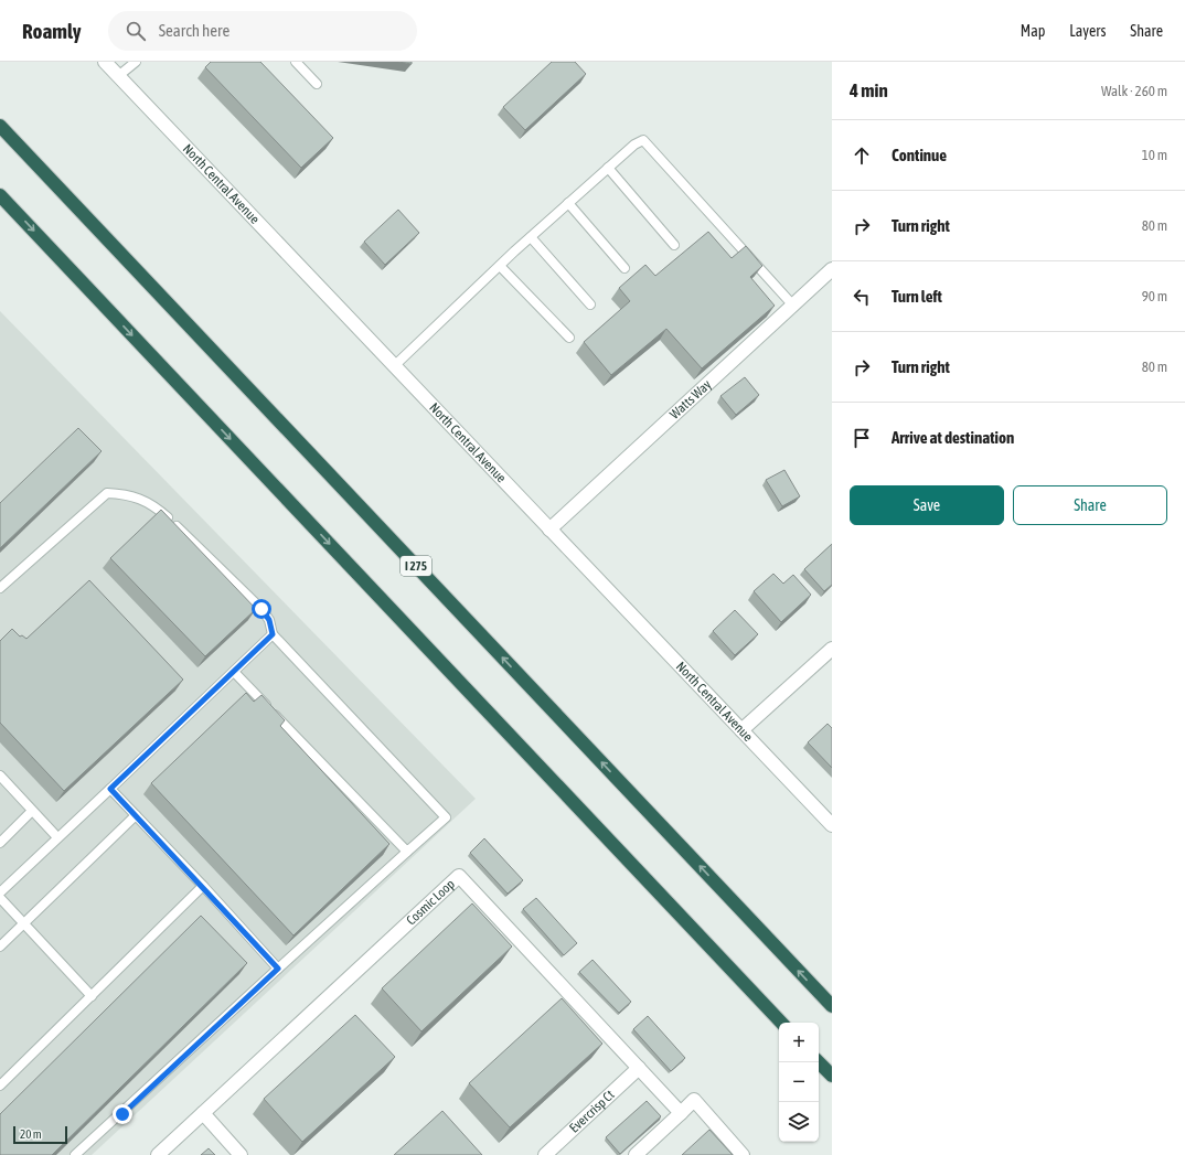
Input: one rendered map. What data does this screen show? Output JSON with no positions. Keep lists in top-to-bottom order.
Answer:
{
  "streets": {
    "highway": ["I 275"],
    "street": [
      "North Central Avenue",
      "Watts Way",
      "Cosmic Loop",
      "Evercrisp Ct"
    ]
  },
  "crossings": [
    ["North Central Avenue", "Watts Way"],
    ["Cosmic Loop", "Evercrisp Ct"]
  ],
  "scale_bar": "20 m",
  "page": {
    "header": "Roamly",
    "search": "Search here",
    "nav": ["Map", "Layers", "Share"],
    "heading": ["4 min", "Walk · 260 m"],
    "list": [
      ["Continue", "10 m"],
      ["Turn right", "80 m"],
      ["Turn left", "90 m"],
      ["Turn right", "80 m"],
      "Arrive at destination"
    ],
    "buttons": ["Save", "Share"],
    "map_buttons": ["+", "−"],
    "scale": "20 m"
  }
}
